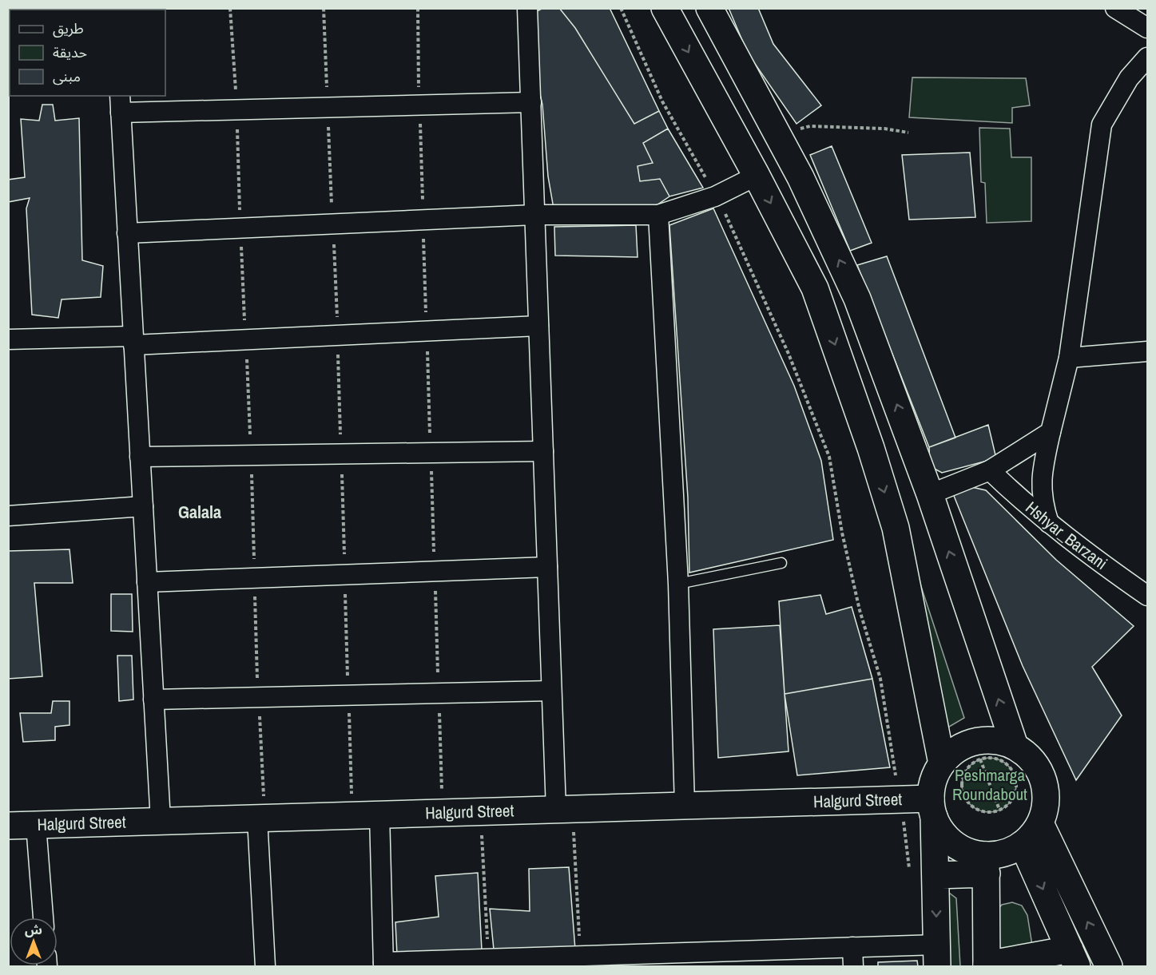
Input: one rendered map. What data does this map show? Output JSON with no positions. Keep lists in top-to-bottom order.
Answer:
{
  "streets": {
    "main road": ["Halgurd Street"],
    "street": ["Hshyar_Barzani"]
  },
  "districts": ["Galala"],
  "parks": ["Peshmarga Roundabout"],
  "legend": ["طريق", "حديقة", "مبنى"],
  "north": "top"
}
